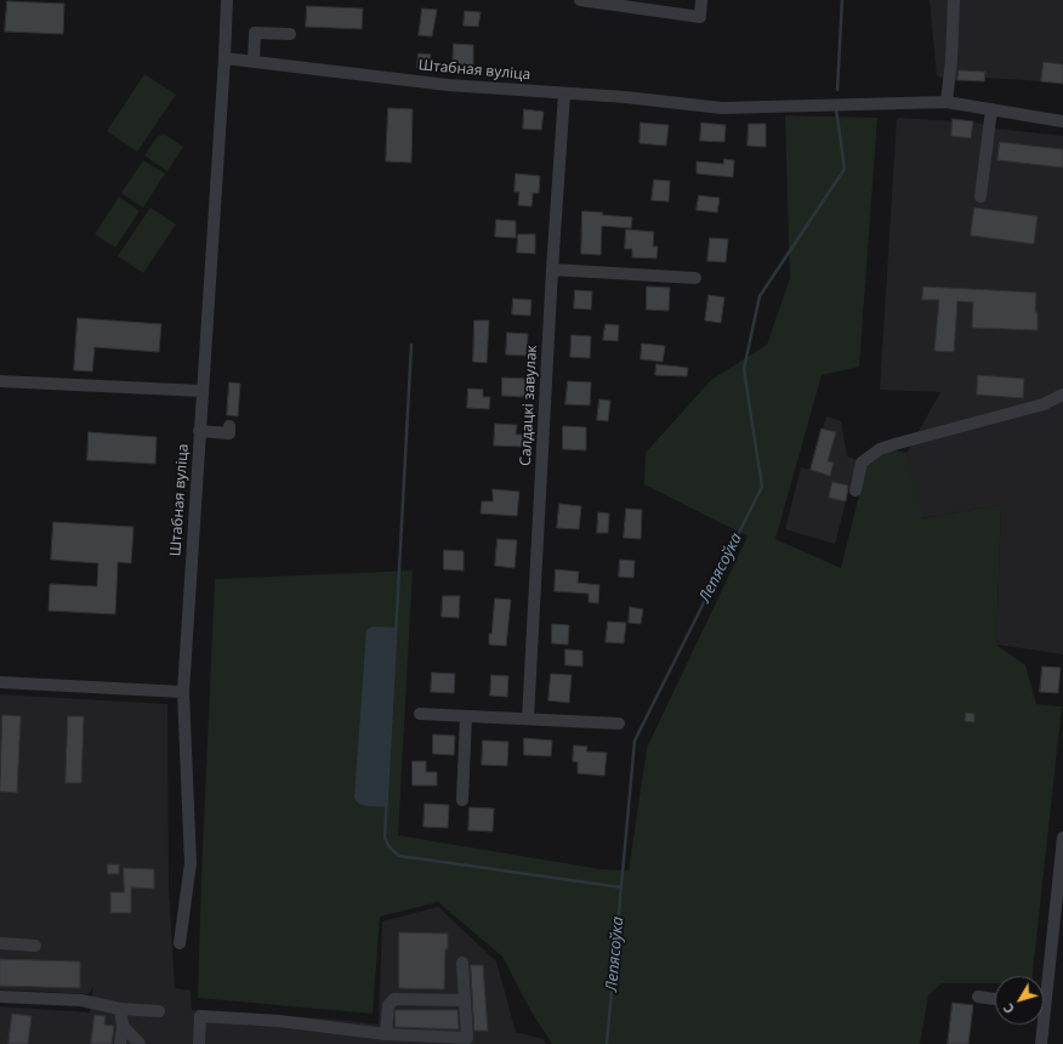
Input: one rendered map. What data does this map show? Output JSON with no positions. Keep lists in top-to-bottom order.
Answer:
{
  "streets": {
    "street": ["Штабная вуліца", "Салдацкі завулак"]
  },
  "crossings": [
    ["Штабная вуліца", "Салдацкі завулак"]
  ],
  "water": ["Лепясоўка"],
  "north": "bottom left"
}
